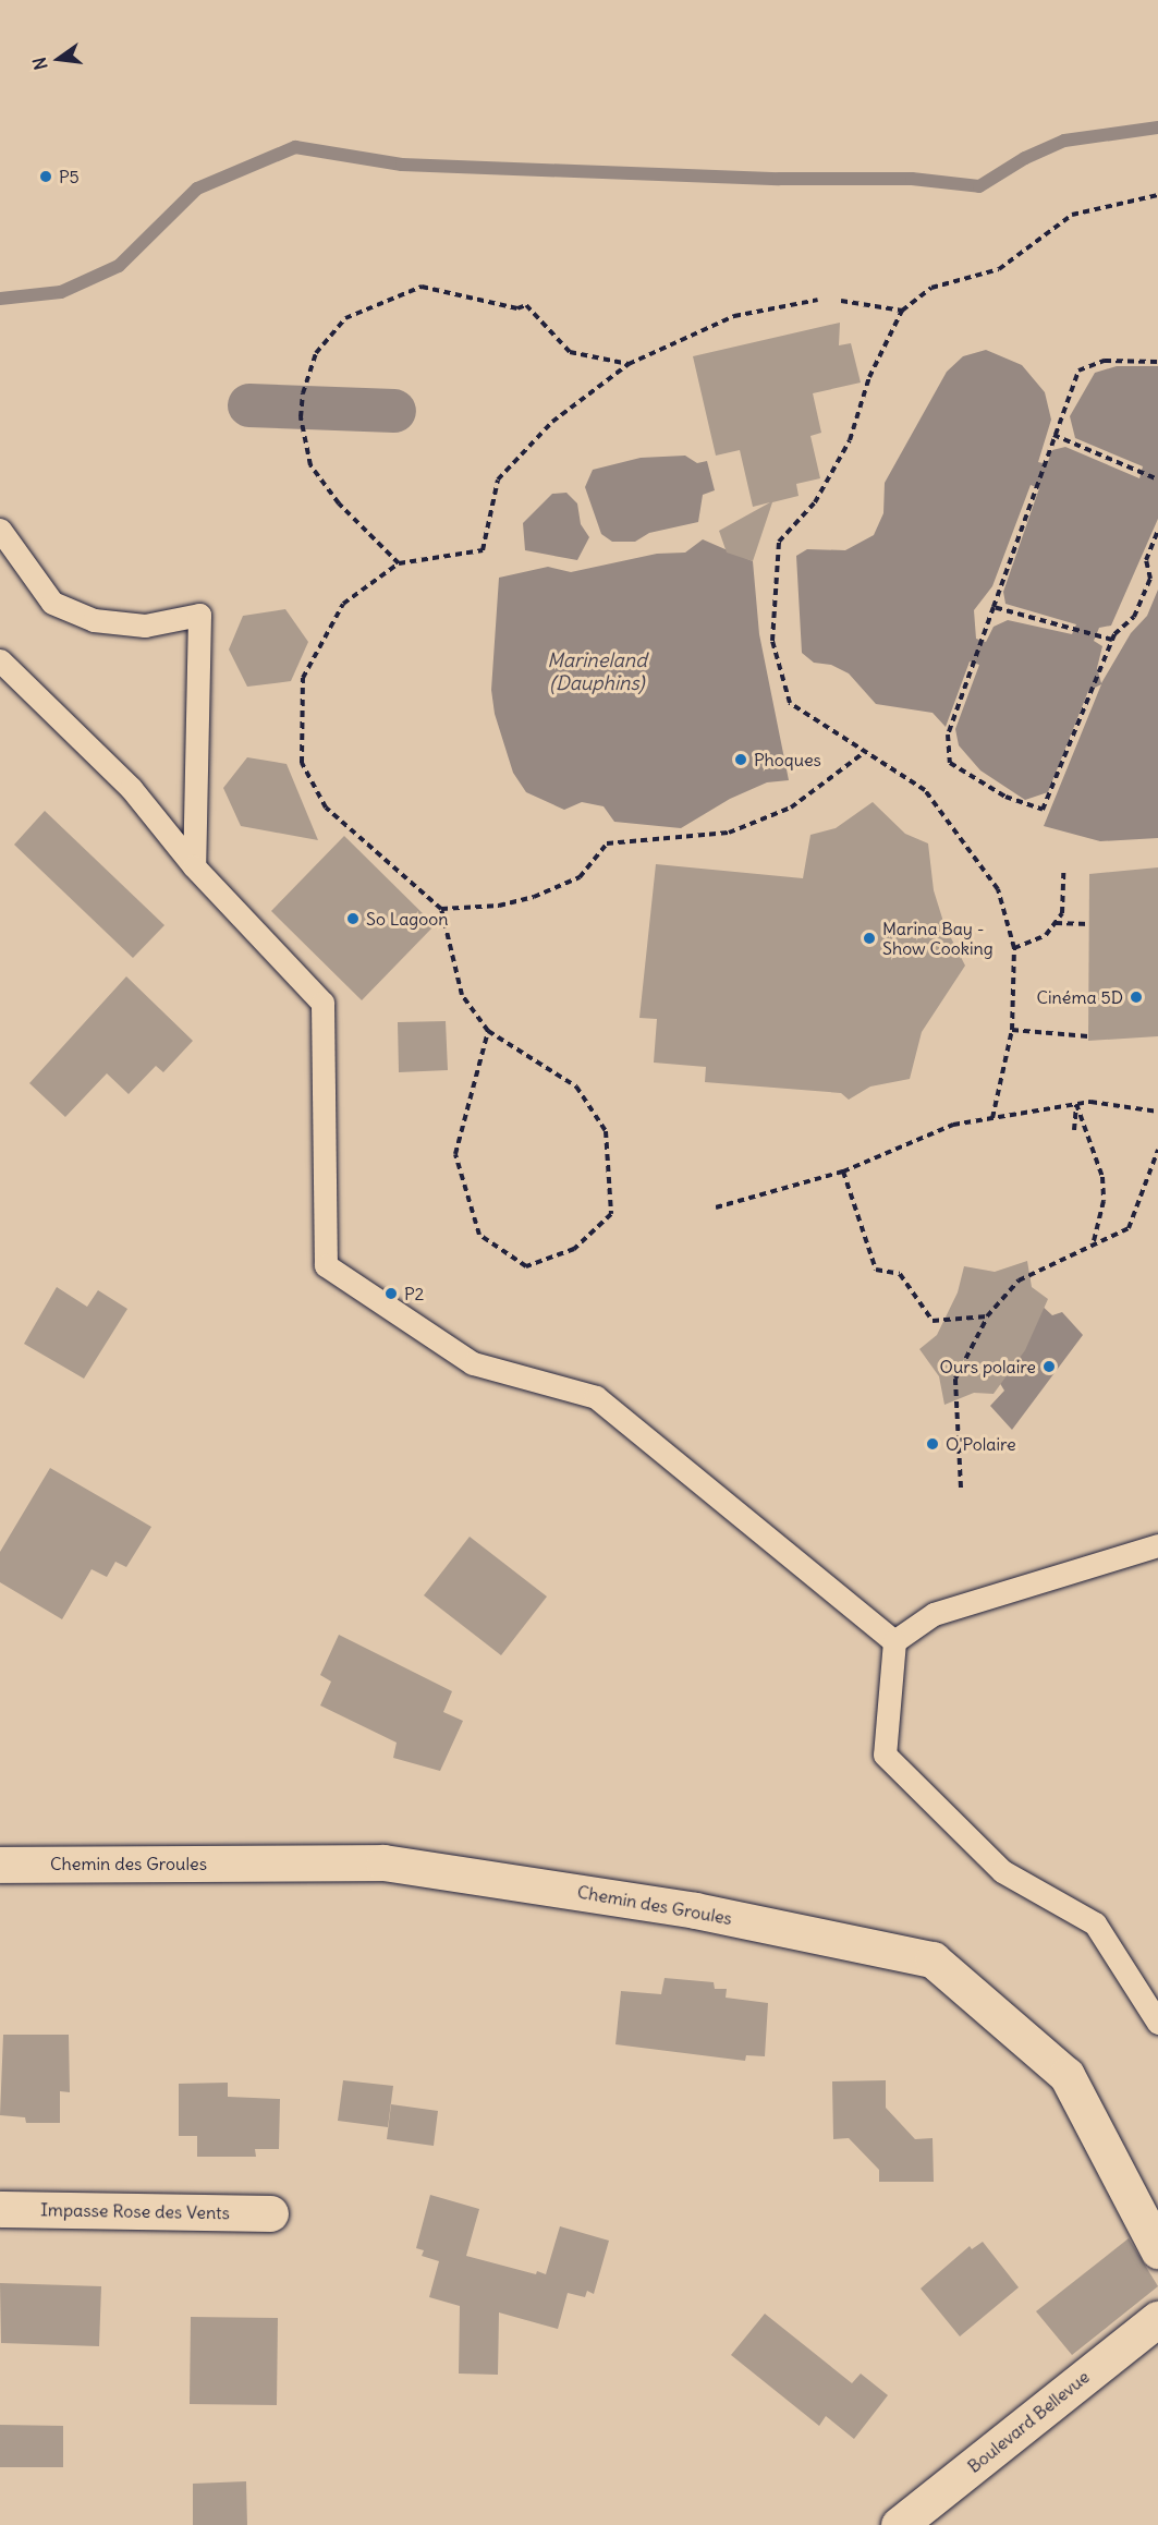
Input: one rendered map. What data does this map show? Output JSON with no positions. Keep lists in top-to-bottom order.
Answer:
{
  "streets": {
    "street": ["Chemin des Groules", "Impasse Rose des Vents", "Boulevard Bellevue"]
  },
  "water": ["Marineland (Dauphins)"],
  "places": [
    "P5",
    "Phoques",
    "So Lagoon",
    "Marina Bay - Show Cooking",
    "Cinéma 5D",
    "P2",
    "Ours polaire",
    "O'Polaire"
  ],
  "north": "left"
}
